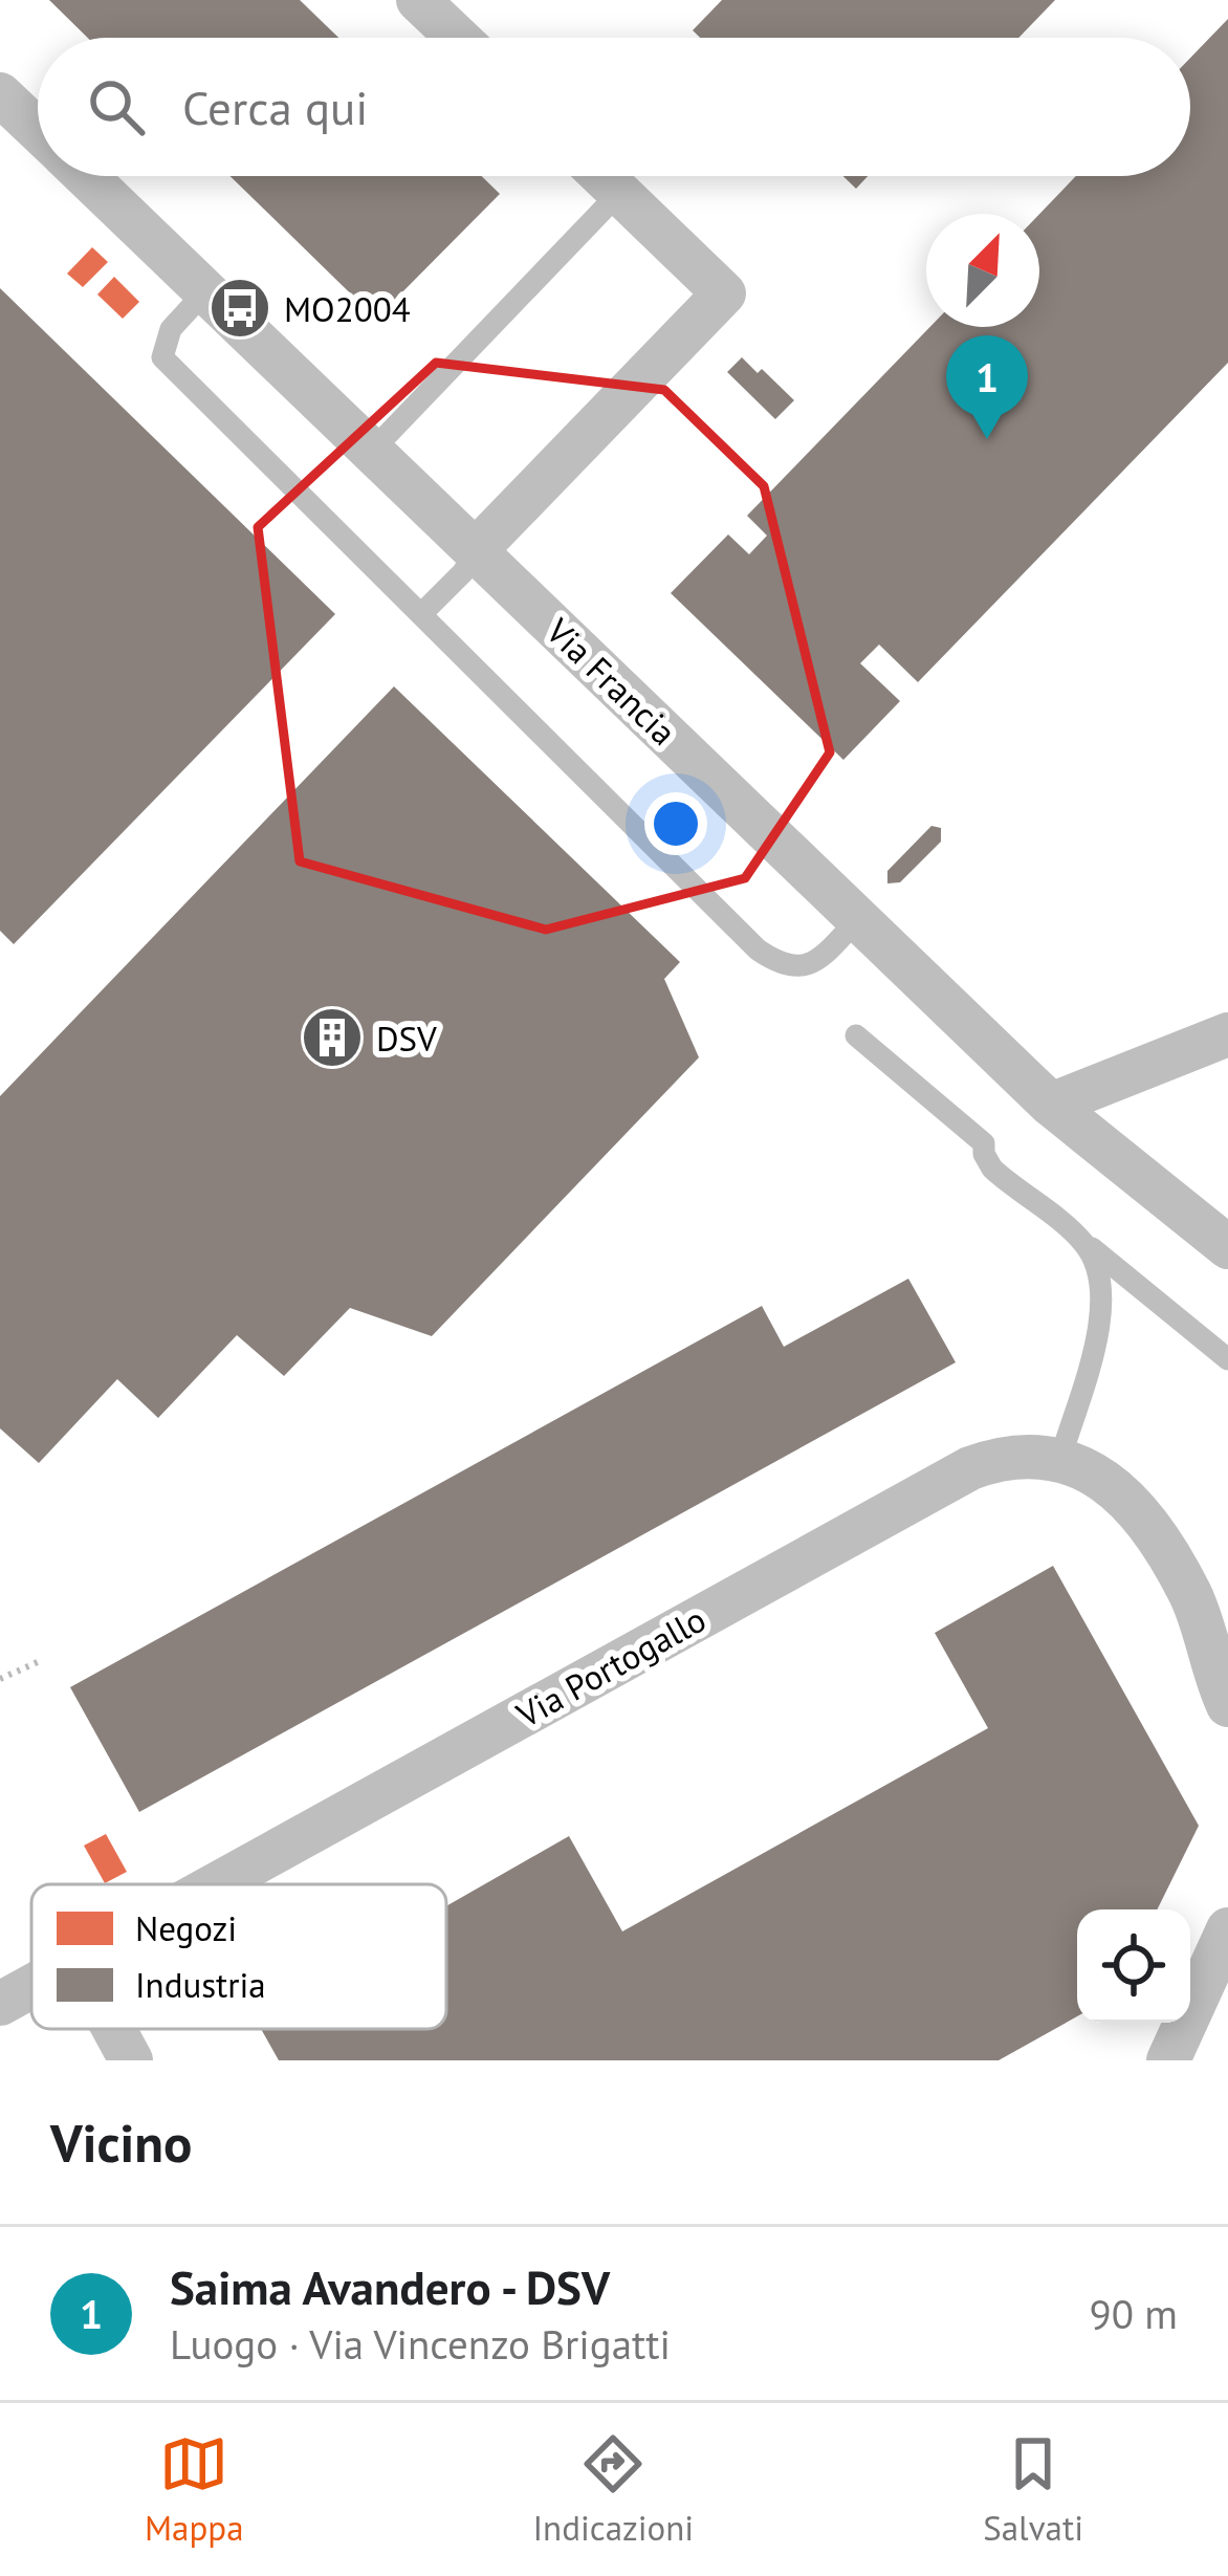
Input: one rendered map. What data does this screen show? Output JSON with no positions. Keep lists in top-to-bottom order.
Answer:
{
  "streets": {
    "street": ["Via Francia", "Via Portogallo"]
  },
  "places": {
    "bus stop": ["MO2004"],
    "building": ["DSV"]
  },
  "legend": ["Negozi", "Industria"],
  "north": "top right",
  "page": {
    "search": "Cerca qui",
    "pins": "1",
    "heading": "Vicino",
    "list": [
      {
        "mark": "1",
        "name": "Saima Avandero - DSV",
        "note": "Luogo · Via Vincenzo Brigatti",
        "value": "90 m"
      }
    ],
    "nav": ["Mappa", "Indicazioni", "Salvati"]
  }
}
